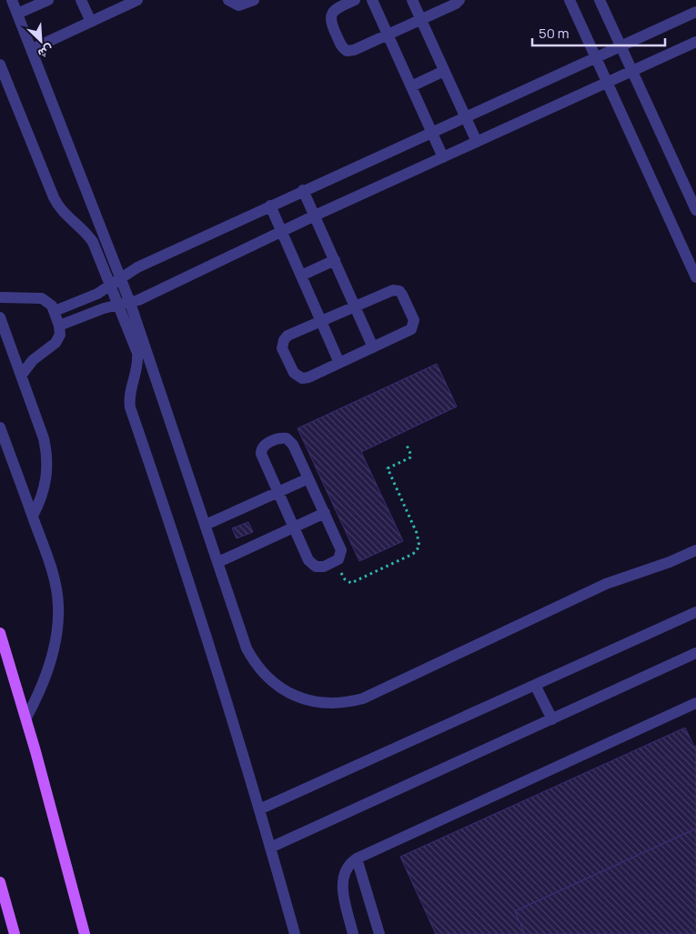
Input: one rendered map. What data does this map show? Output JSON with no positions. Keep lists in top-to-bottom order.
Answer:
{
  "scale_bar": "50 m",
  "north": "bottom right"
}
